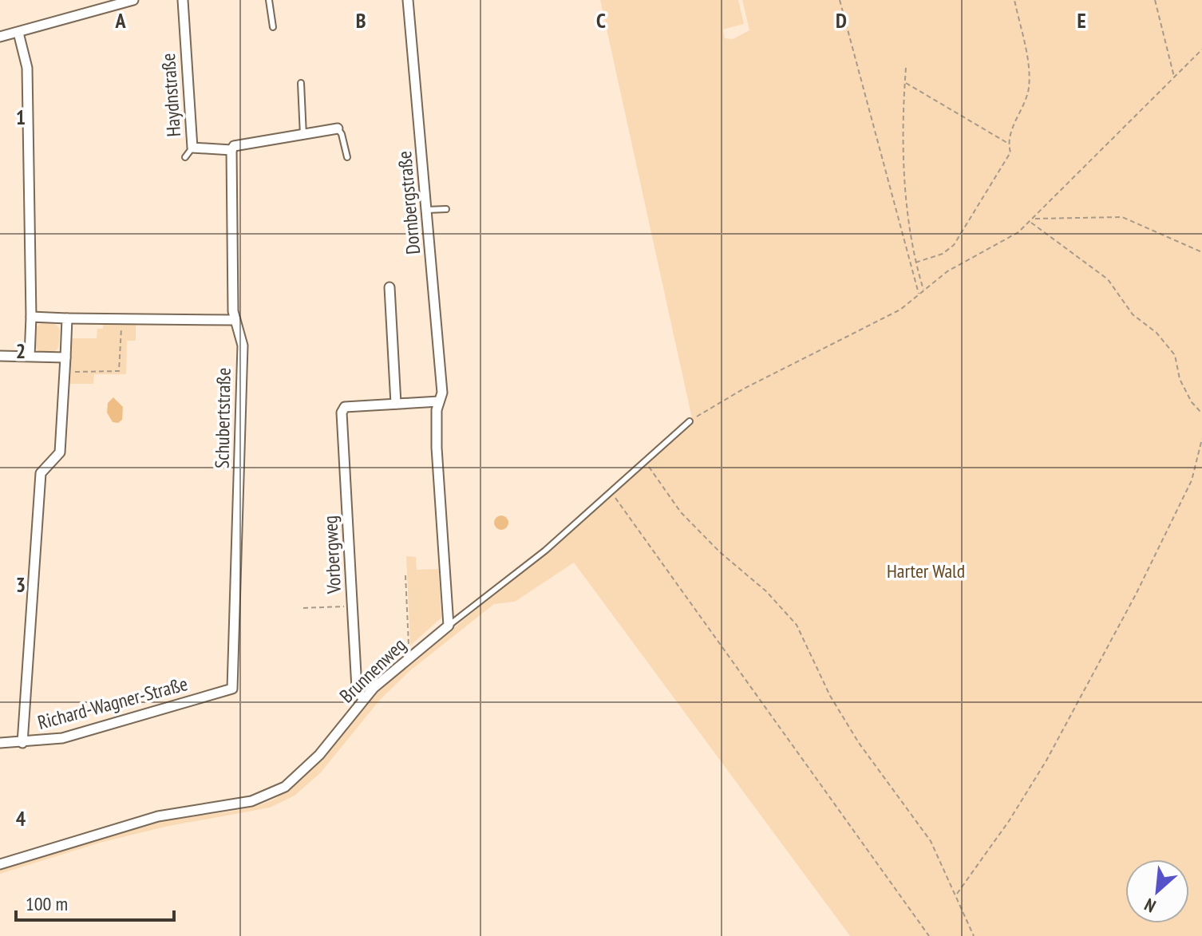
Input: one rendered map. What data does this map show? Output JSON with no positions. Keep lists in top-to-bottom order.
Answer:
{
  "streets": {
    "street": [
      "Haydnstraße",
      "Dornbergstraße",
      "Schubertstraße",
      "Vorbergweg",
      "Brunnenweg",
      "Richard-Wagner-Straße"
    ]
  },
  "crossings": [
    ["Haydnstraße", "Schubertstraße"],
    ["Dornbergstraße", "Brunnenweg"],
    ["Schubertstraße", "Richard-Wagner-Straße"],
    ["Vorbergweg", "Brunnenweg"]
  ],
  "parks": ["Harter Wald"],
  "scale_bar": "100 m",
  "north": "bottom left",
  "grid": {
    "columns": [
      "A",
      "B",
      "C",
      "D",
      "E"
    ],
    "rows": [
      "1",
      "2",
      "3",
      "4"
    ]
  }
}
